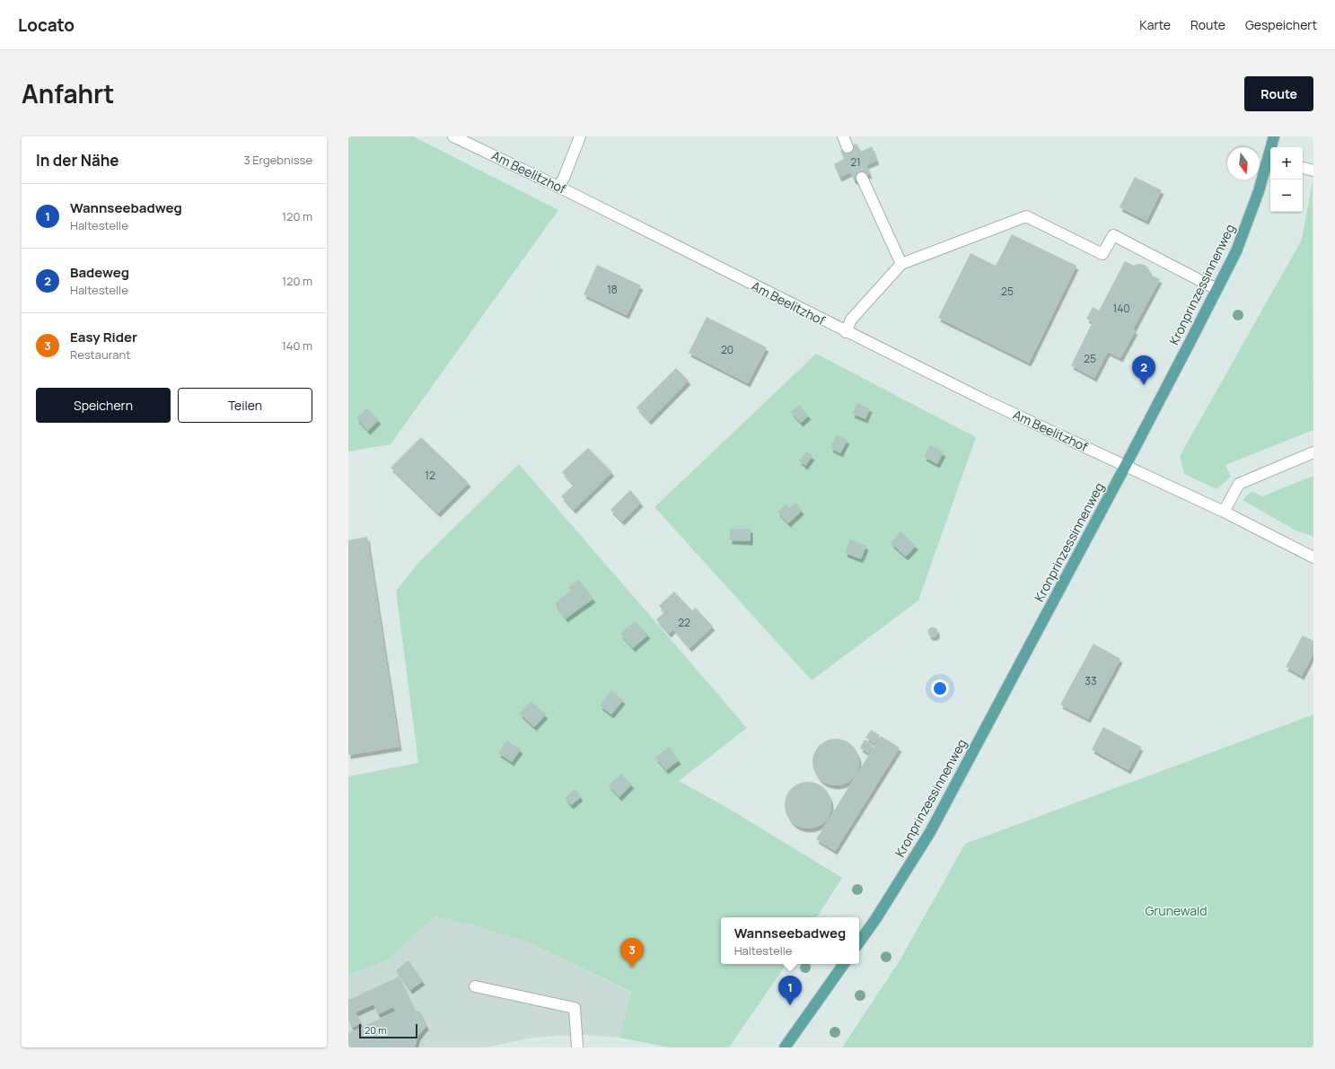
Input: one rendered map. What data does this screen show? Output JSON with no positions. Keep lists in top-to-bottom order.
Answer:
{
  "streets": {
    "main road": ["Kronprinzessinnenweg"],
    "street": ["Am Beelitzhof"]
  },
  "crossings": [
    ["Am Beelitzhof", "Kronprinzessinnenweg"]
  ],
  "parks": ["Grunewald"],
  "house_numbers": [
    "21",
    "18",
    "25",
    "140",
    "20",
    "25",
    "12",
    "22",
    "33"
  ],
  "scale_bar": "20 m",
  "north": "bottom",
  "page": {
    "header": "Locato",
    "nav": ["Karte", "Route", "Gespeichert"],
    "title": "Anfahrt",
    "buttons": [
      "Route",
      ["Speichern", "Teilen"]
    ],
    "heading": ["In der Nähe", "3 Ergebnisse"],
    "map_buttons": ["+", "−"],
    "list": [
      {
        "mark": "1",
        "name": "Wannseebadweg",
        "note": "Haltestelle",
        "value": "120 m"
      },
      {
        "mark": "2",
        "name": "Badeweg",
        "note": "Haltestelle",
        "value": "120 m"
      },
      {
        "mark": "3",
        "name": "Easy Rider",
        "note": "Restaurant",
        "value": "140 m"
      }
    ],
    "pins": ["2", "3", "1"],
    "popup": ["Wannseebadweg", "Haltestelle"],
    "scale": "20 m"
  }
}
